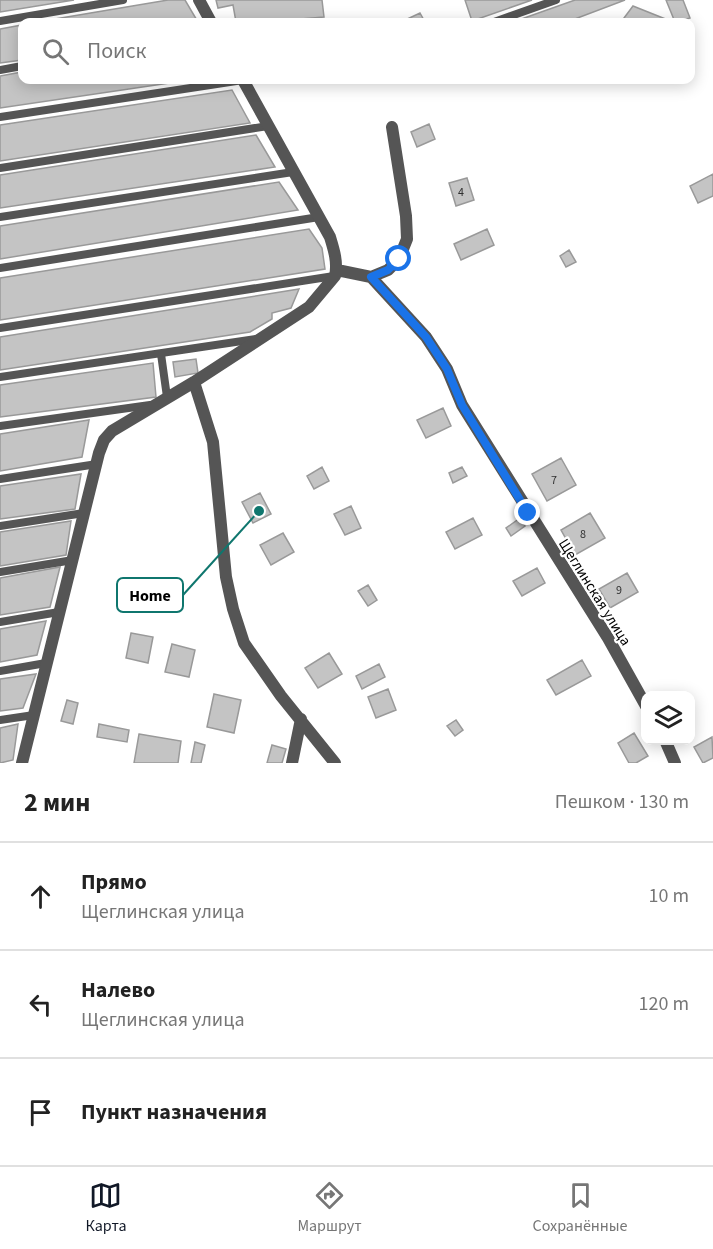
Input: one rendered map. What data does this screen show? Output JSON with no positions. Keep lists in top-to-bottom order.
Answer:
{
  "streets": {
    "street": ["Щеглинская улица"]
  },
  "places": ["Home"],
  "house_numbers": [
    "4",
    "7",
    "8",
    "9"
  ],
  "page": {
    "search": "Поиск",
    "heading": ["2 мин", "Пешком · 130 m"],
    "list": [
      ["Прямо", "Щеглинская улица", "10 m"],
      ["Налево", "Щеглинская улица", "120 m"],
      "Пункт назначения"
    ],
    "nav": ["Карта", "Маршрут", "Сохранённые"]
  }
}
